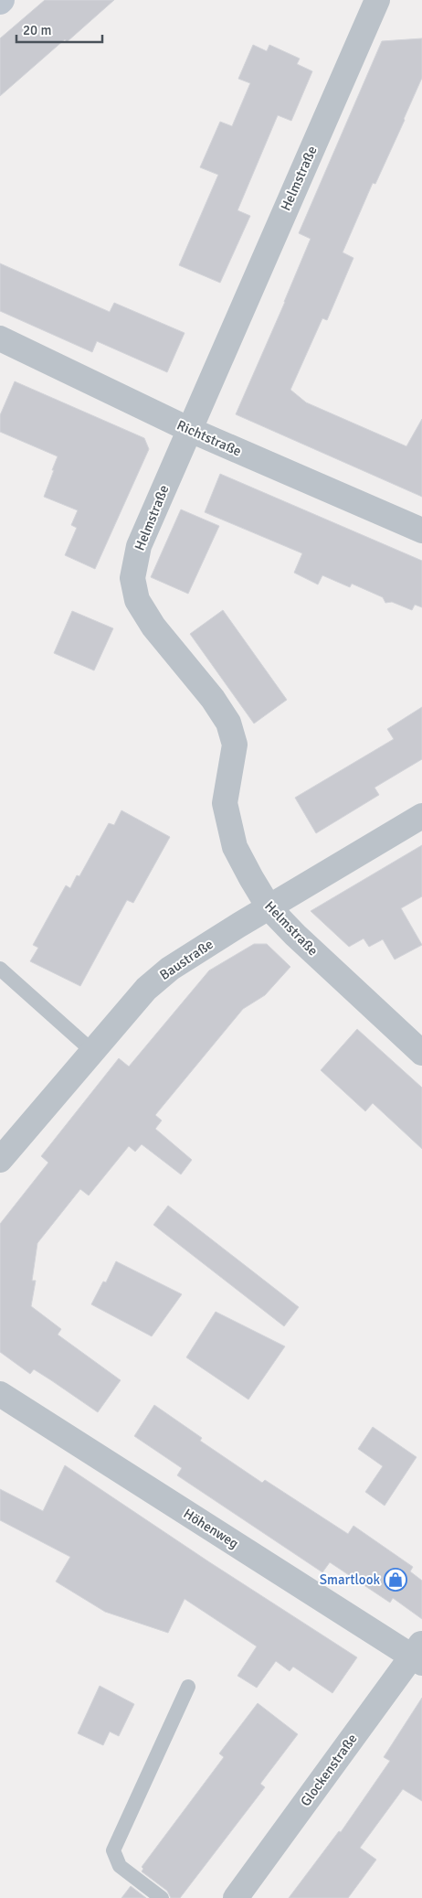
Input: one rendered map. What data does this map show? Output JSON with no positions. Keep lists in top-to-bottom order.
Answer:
{
  "streets": {
    "street": [
      "Helmstraße",
      "Richtstraße",
      "Baustraße",
      "Höhenweg",
      "Glockenstraße"
    ]
  },
  "crossings": [
    ["Helmstraße", "Richtstraße"],
    ["Helmstraße", "Baustraße"],
    ["Höhenweg", "Glockenstraße"]
  ],
  "places": {
    "shop": ["Smartlook"]
  },
  "scale_bar": "20 m"
}
